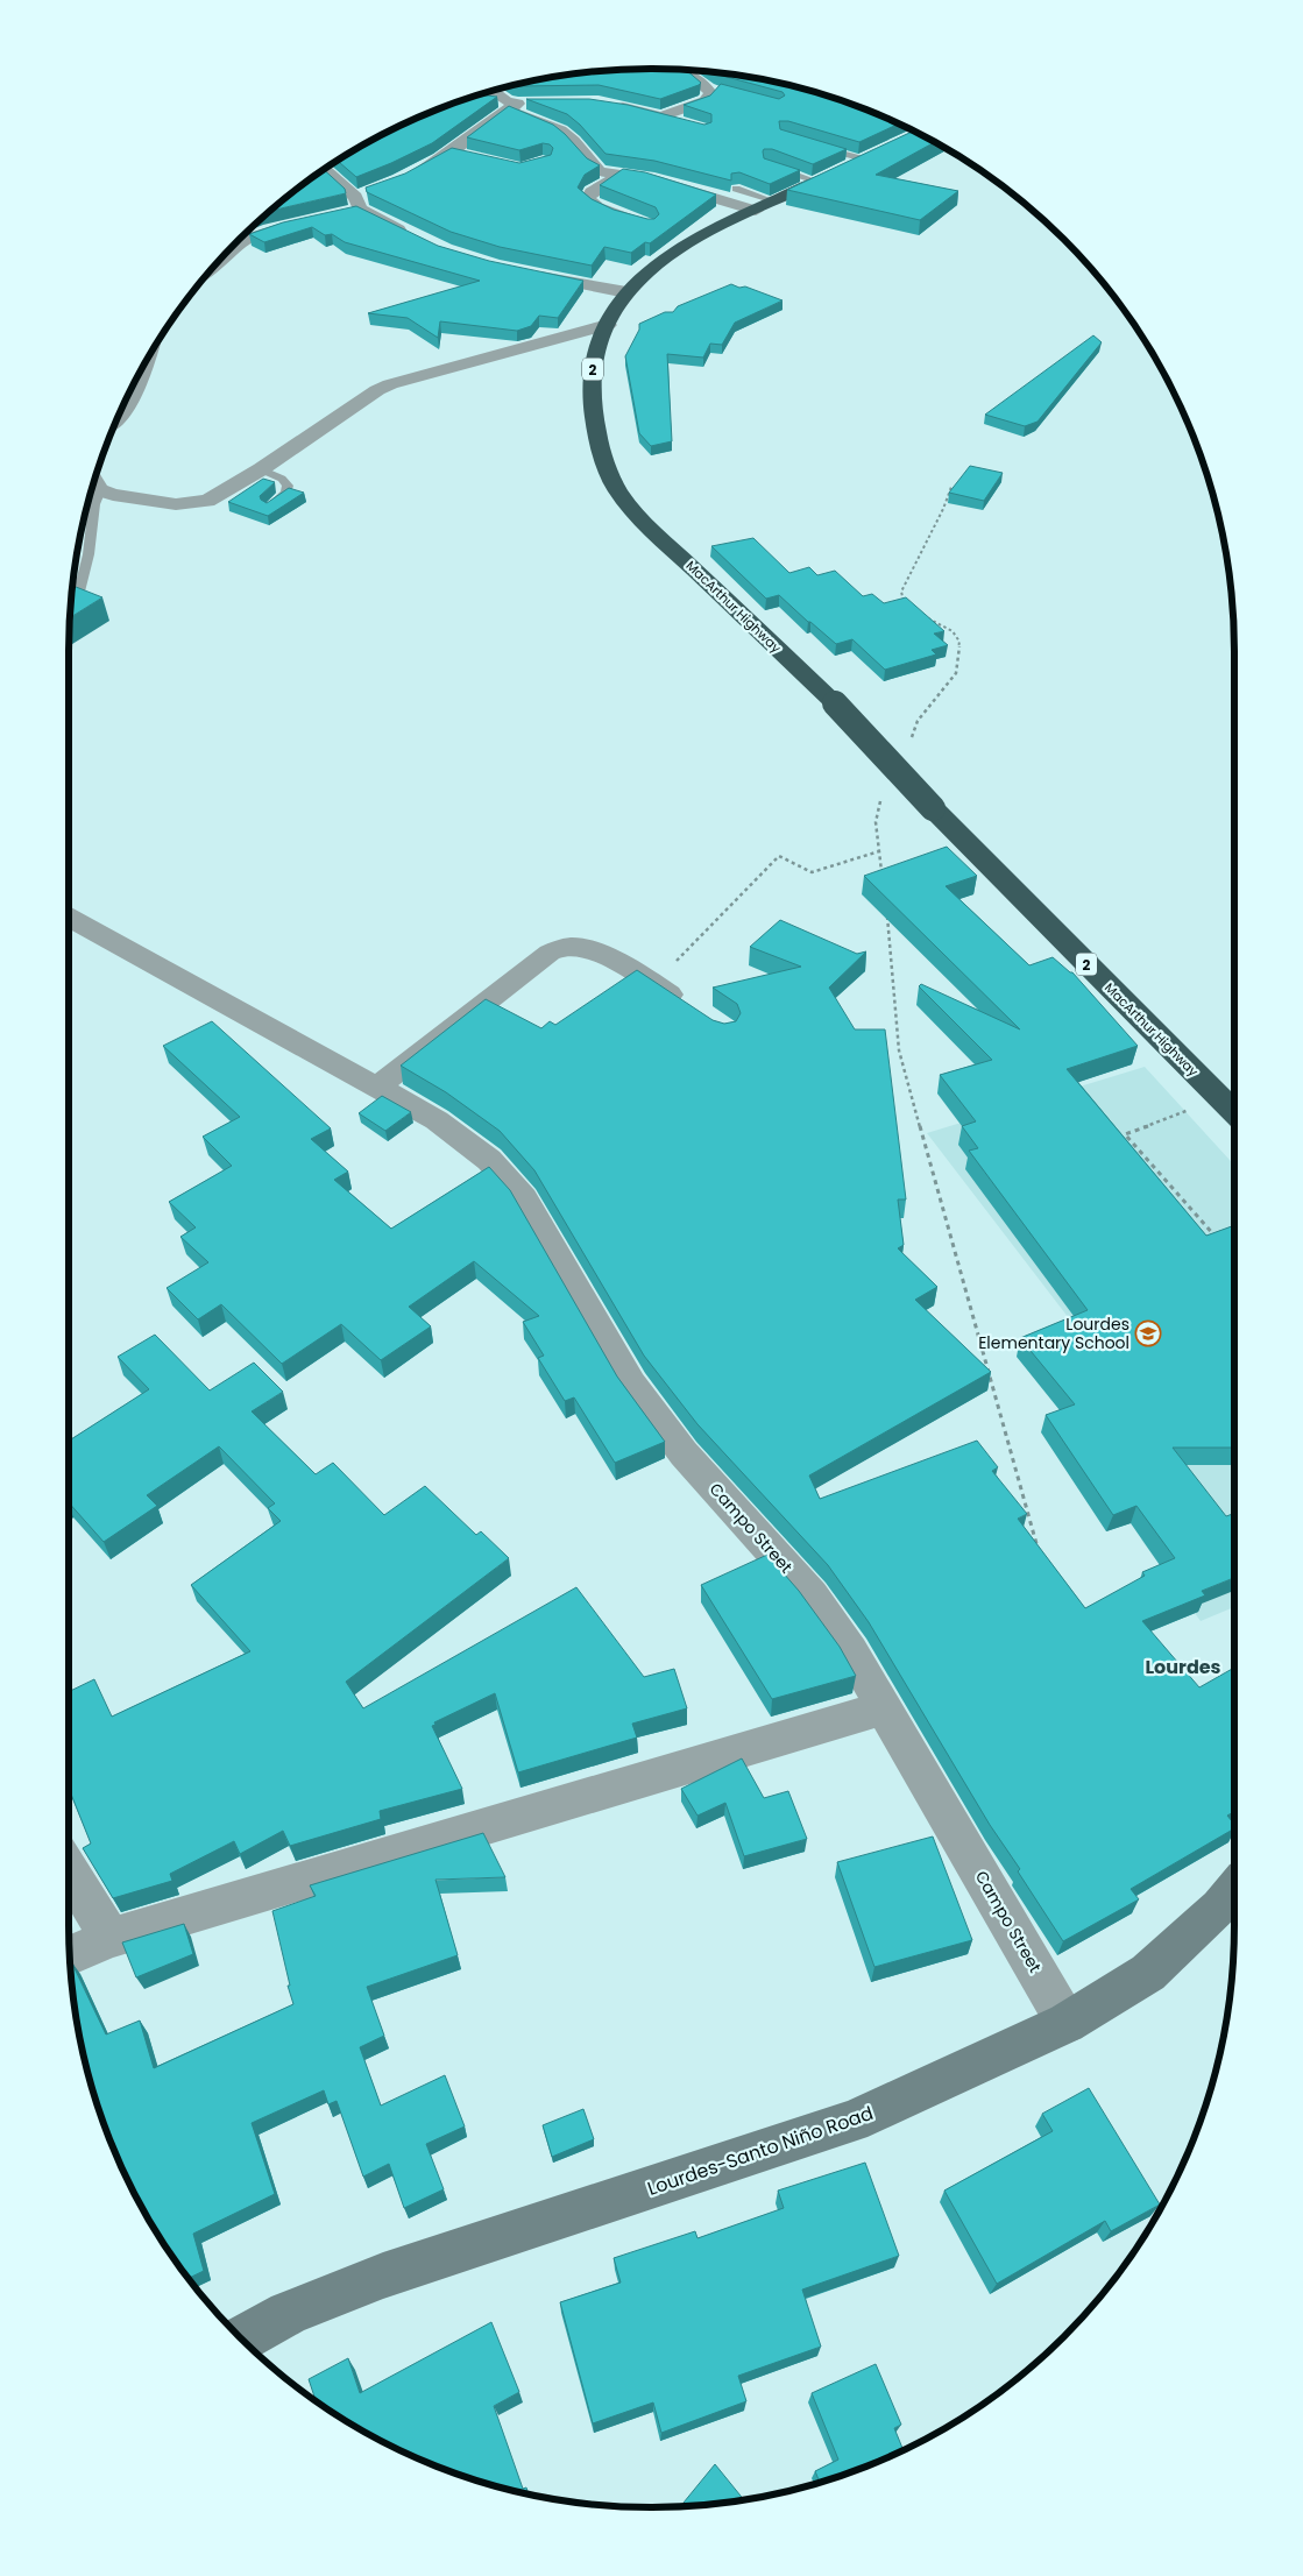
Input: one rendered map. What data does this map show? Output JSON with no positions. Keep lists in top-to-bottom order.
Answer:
{
  "streets": {
    "highway": ["2", "MacArthur Highway"],
    "main road": ["Lourdes-Santo Niño Road"],
    "street": ["Campo Street"]
  },
  "crossings": [
    ["Campo Street", "Lourdes-Santo Niño Road"]
  ],
  "districts": ["Lourdes"],
  "places": {
    "school or university": ["Lourdes Elementary School"]
  }
}
